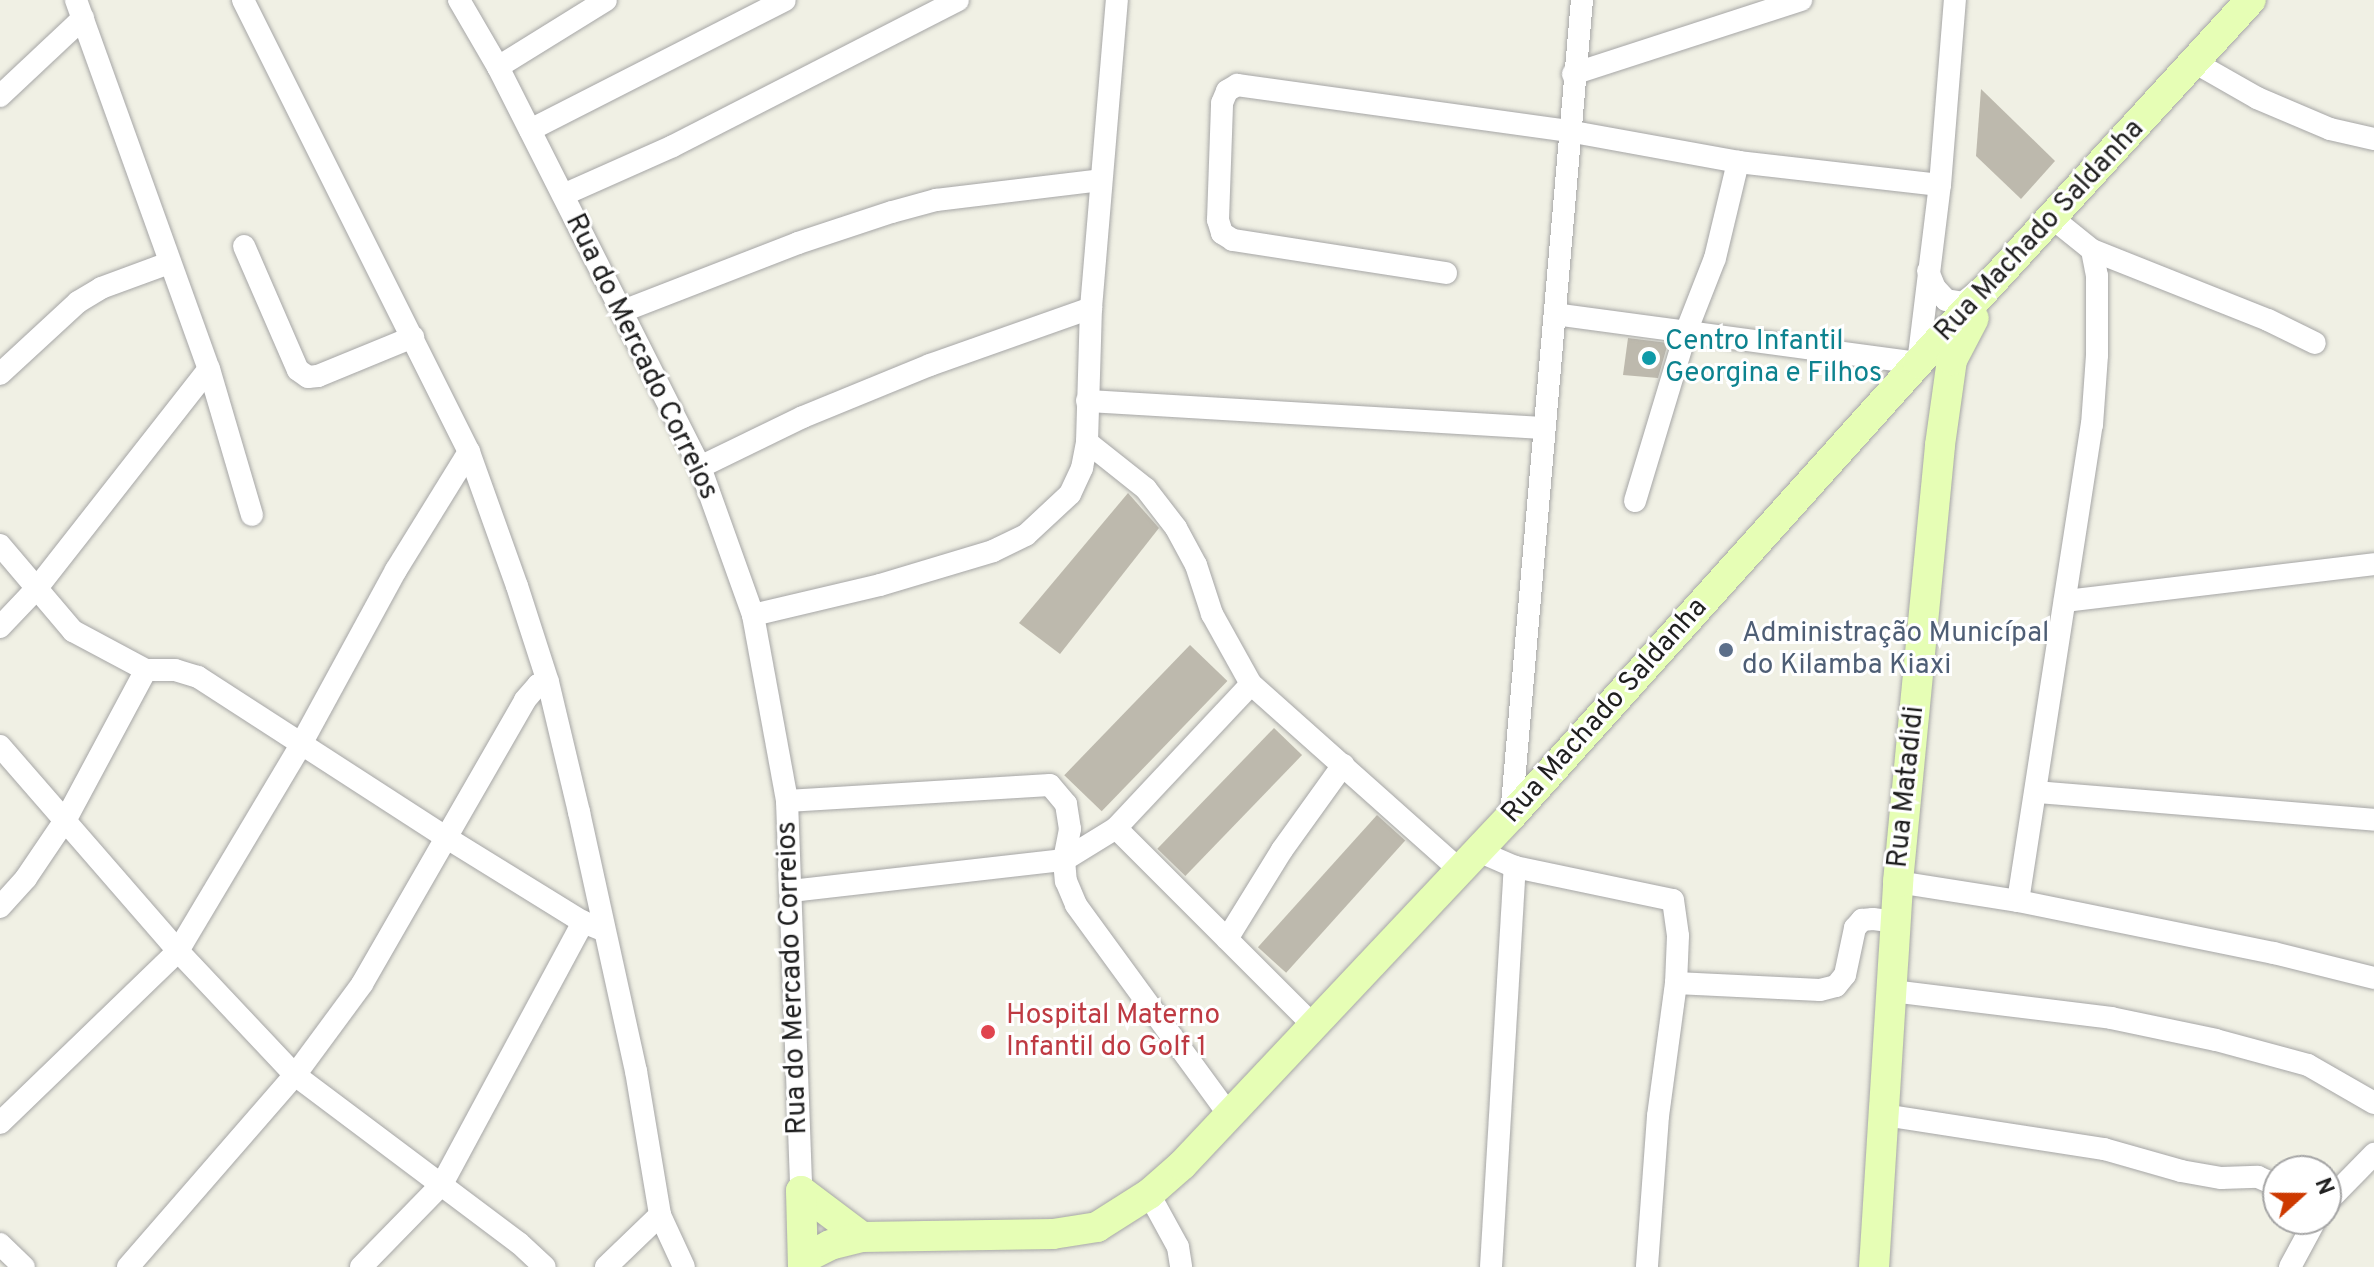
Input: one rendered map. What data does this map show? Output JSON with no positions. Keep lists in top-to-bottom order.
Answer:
{
  "streets": {
    "street": ["Rua Machado Saldanha", "Rua do Mercado Correios", "Rua Matadidi"]
  },
  "crossings": [
    ["Rua Machado Saldanha", "Rua do Mercado Correios"],
    ["Rua Machado Saldanha", "Rua Matadidi"]
  ],
  "places": ["Centro Infantil Georgina e Filhos", "Administração Municípal do Kilamba Kiaxi", "Hospital Materno Infantil do Golf 1"],
  "north": "right"
}
